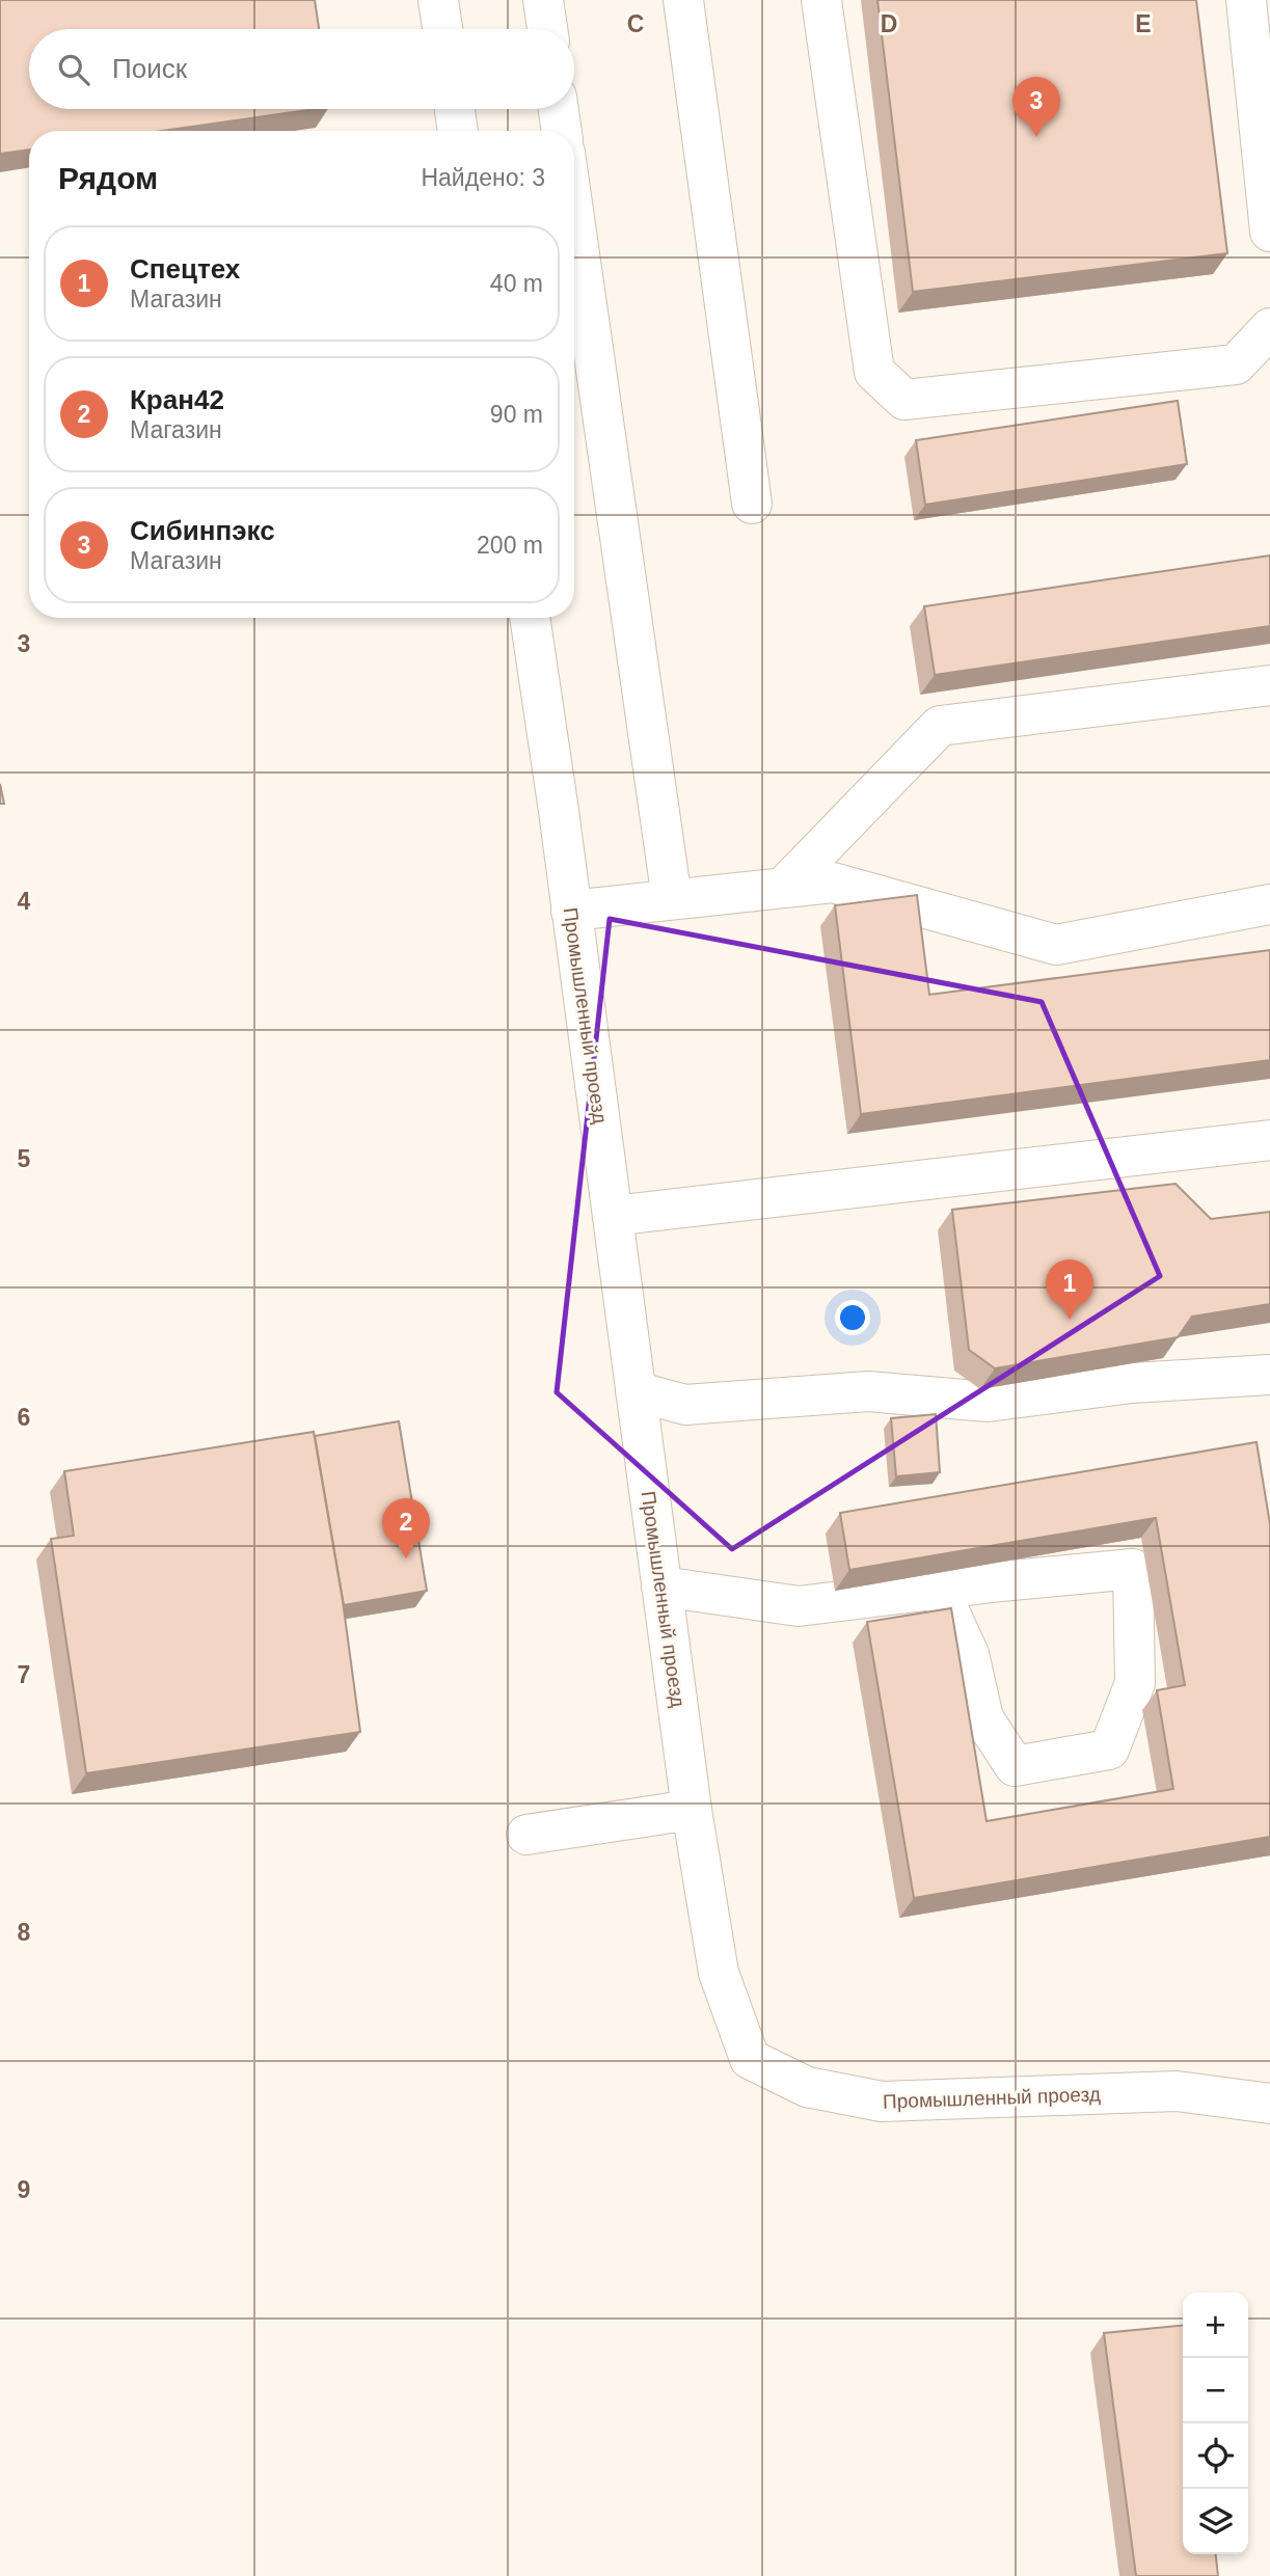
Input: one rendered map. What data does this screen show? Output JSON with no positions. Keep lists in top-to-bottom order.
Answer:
{
  "streets": {
    "lane": ["Промышленный проезд"]
  },
  "page": {
    "search": "Поиск",
    "pins": ["3", "1", "2"],
    "heading": ["Рядом", "Найдено: 3"],
    "list": [
      {
        "mark": "1",
        "name": "Спецтех",
        "note": "Магазин",
        "value": "40 m"
      },
      {
        "mark": "2",
        "name": "Кран42",
        "note": "Магазин",
        "value": "90 m"
      },
      {
        "mark": "3",
        "name": "Сибинпэкс",
        "note": "Магазин",
        "value": "200 m"
      }
    ],
    "map_buttons": ["+", "−"]
  },
  "grid": {
    "columns": ["C", "D", "E"],
    "rows": [
      "3",
      "4",
      "5",
      "6",
      "7",
      "8",
      "9"
    ]
  }
}
